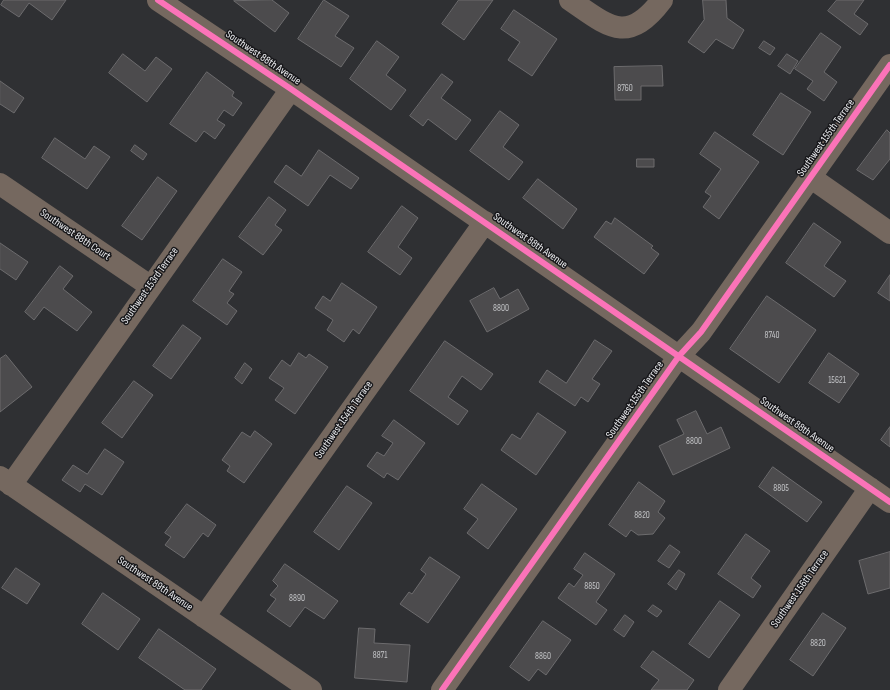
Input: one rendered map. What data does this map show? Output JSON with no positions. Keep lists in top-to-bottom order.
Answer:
{
  "streets": {
    "street": [
      "Southwest 88th Avenue",
      "Southwest 155th Terrace",
      "Southwest 88th Court",
      "Southwest 153rd Terrace",
      "Southwest 154th Terrace",
      "Southwest 89th Avenue",
      "Southwest 156th Terrace"
    ]
  },
  "crossings": [
    ["Southwest 88th Avenue", "Southwest 155th Terrace"],
    ["Southwest 88th Avenue", "Southwest 153rd Terrace"],
    ["Southwest 88th Avenue", "Southwest 154th Terrace"],
    ["Southwest 88th Avenue", "Southwest 156th Terrace"],
    ["Southwest 88th Court", "Southwest 153rd Terrace"],
    ["Southwest 153rd Terrace", "Southwest 89th Avenue"],
    ["Southwest 154th Terrace", "Southwest 89th Avenue"]
  ],
  "house_numbers": [
    "8760",
    "8800",
    "8740",
    "15621",
    "8800",
    "8805",
    "8820",
    "8850",
    "8890",
    "8820",
    "8871",
    "8860"
  ]
}
